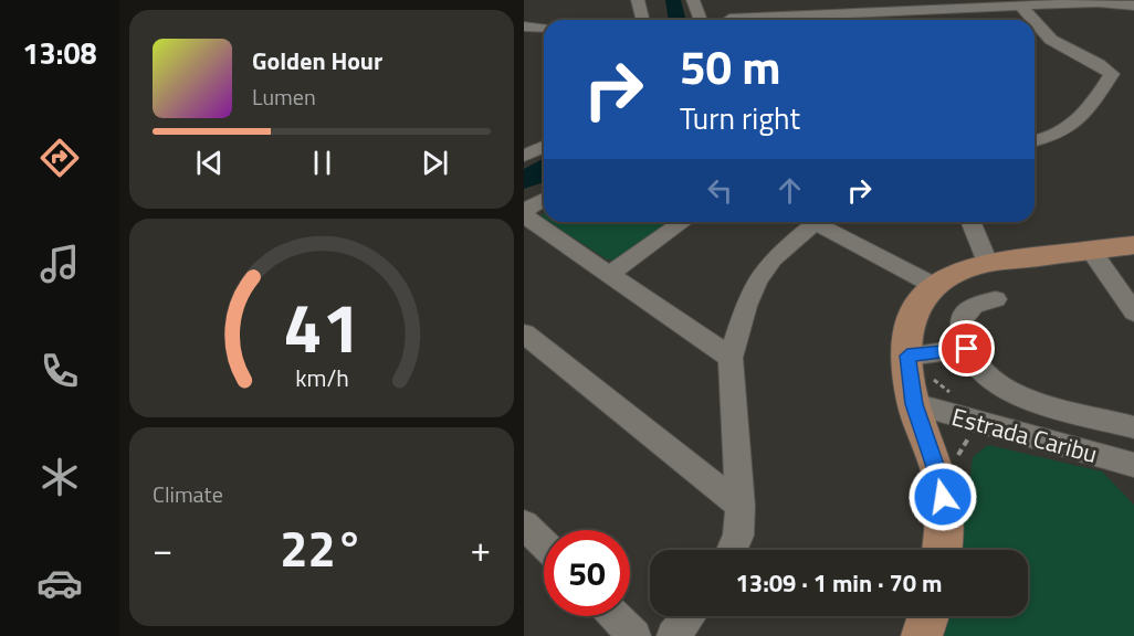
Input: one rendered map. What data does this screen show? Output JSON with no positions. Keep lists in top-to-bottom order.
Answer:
{
  "streets": {
    "street": ["Estrada Caribu"]
  },
  "page": {
    "tabs": "13:08",
    "turn": ["50 m", "Turn right"],
    "song": ["Golden Hour", "Lumen"],
    "tile": "Climate",
    "heat": ["−", "22°", "+"],
    "limit": "50",
    "trip": "13:09 · 1 min · 70 m",
    "gauge": ["41", "km/h"]
  }
}
